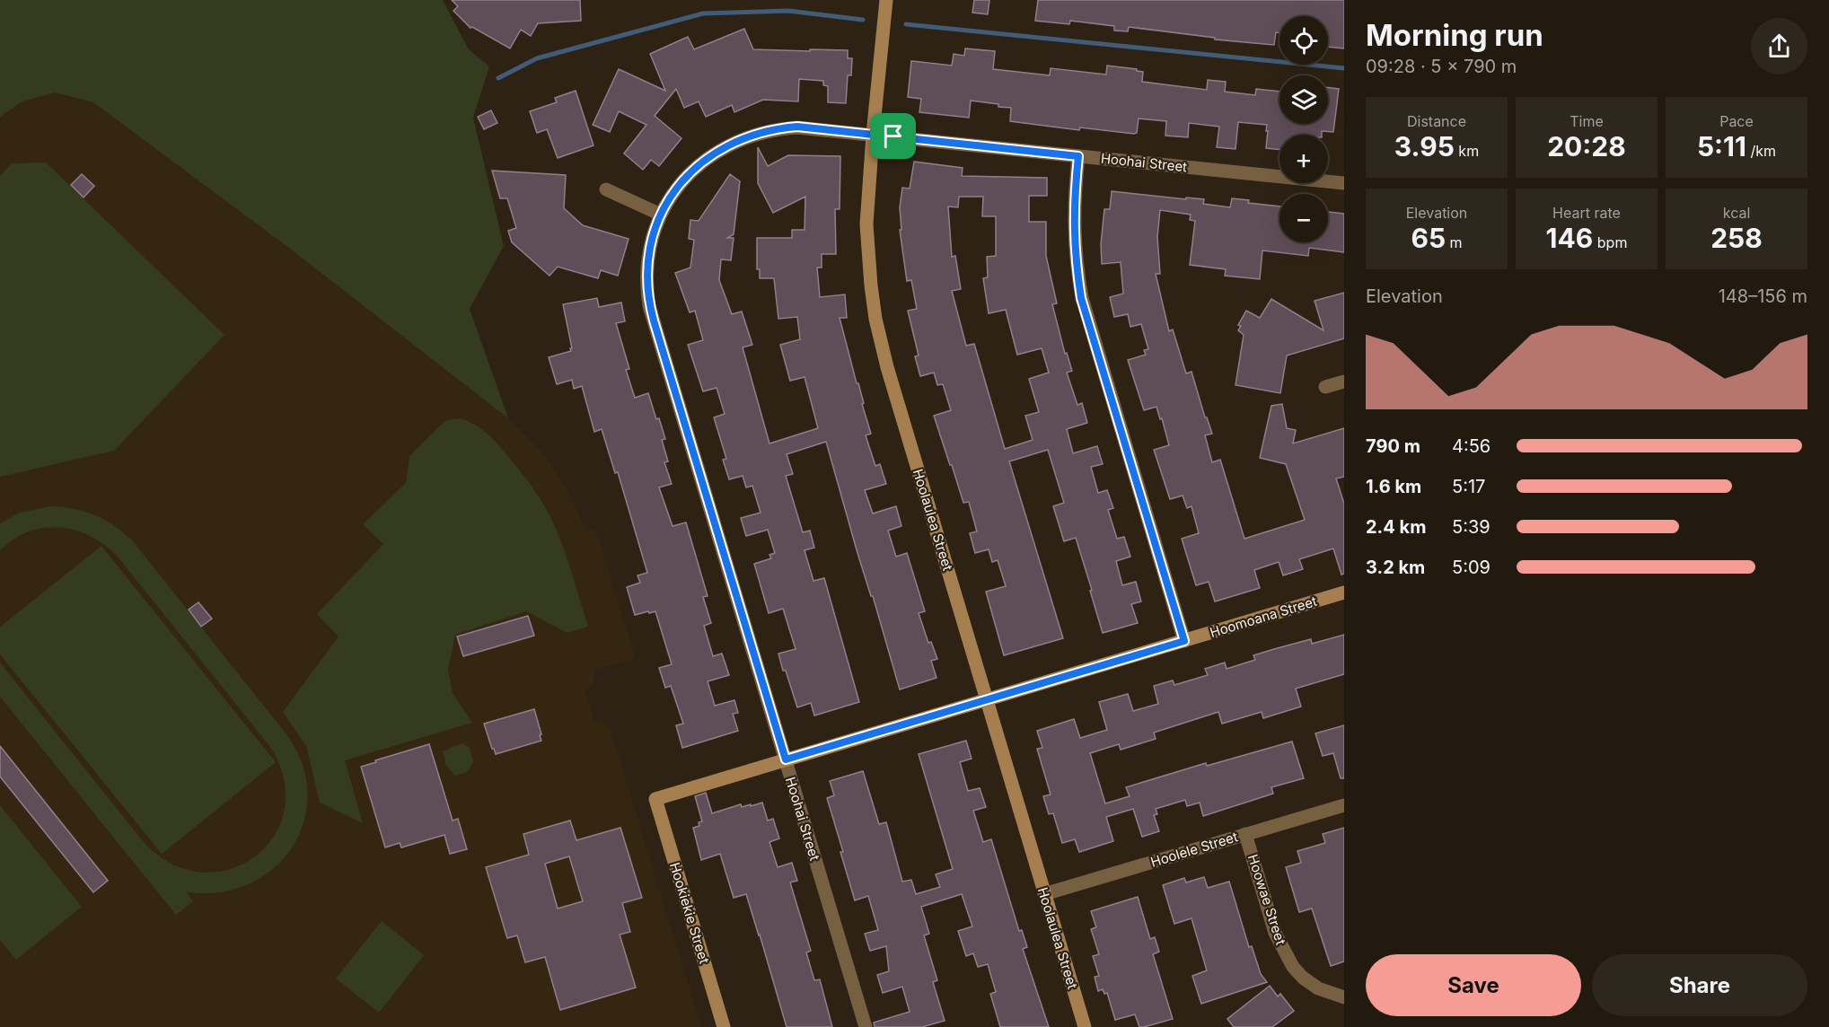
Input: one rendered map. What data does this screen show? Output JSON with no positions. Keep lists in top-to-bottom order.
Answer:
{
  "streets": {
    "street": [
      "Hoohai Street",
      "Hoolaulea Street",
      "Hoomoana Street",
      "Hoolele Street",
      "Hoowae Street",
      "Hookiekie Street"
    ]
  },
  "crossings": [
    ["Hoohai Street", "Hoolaulea Street"],
    ["Hoohai Street", "Hoomoana Street"],
    ["Hoolaulea Street", "Hoomoana Street"],
    ["Hoolaulea Street", "Hoolele Street"],
    ["Hoomoana Street", "Hookiekie Street"],
    ["Hoolele Street", "Hoowae Street"]
  ],
  "page": {
    "heading": ["Morning run", "09:28 · 5 × 790 m"],
    "map_buttons": ["+", "−"],
    "stats": [
      ["Distance", "3.95 km"],
      ["Time", "20:28"],
      ["Pace", "5:11 /km"],
      ["Elevation", "65 m"],
      ["Heart rate", "146 bpm"],
      ["kcal", "258"]
    ],
    "chart": ["Elevation", "148–156 m"],
    "list": [
      {
        "name": "790 m",
        "note": "4:56"
      },
      {
        "name": "1.6 km",
        "note": "5:17"
      },
      {
        "name": "2.4 km",
        "note": "5:39"
      },
      {
        "name": "3.2 km",
        "note": "5:09"
      }
    ],
    "buttons": ["Save", "Share"]
  }
}
